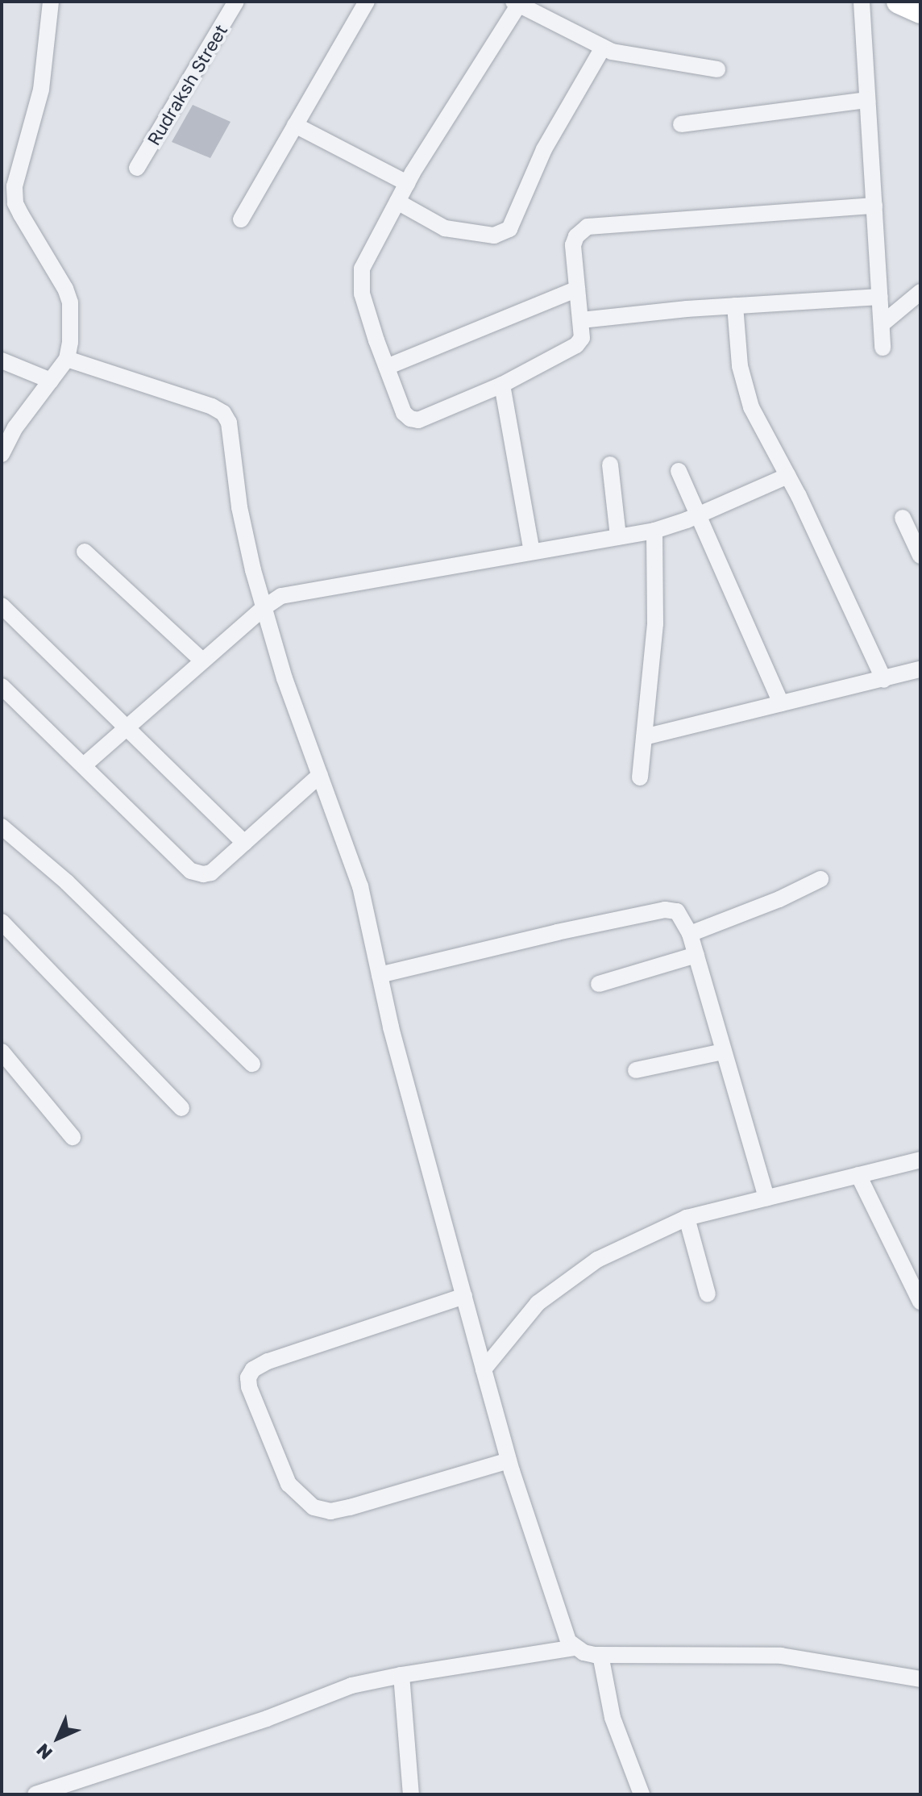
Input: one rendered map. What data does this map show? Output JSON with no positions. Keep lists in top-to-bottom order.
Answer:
{
  "streets": {
    "street": ["Rudraksh Street"]
  },
  "north": "bottom left"
}
